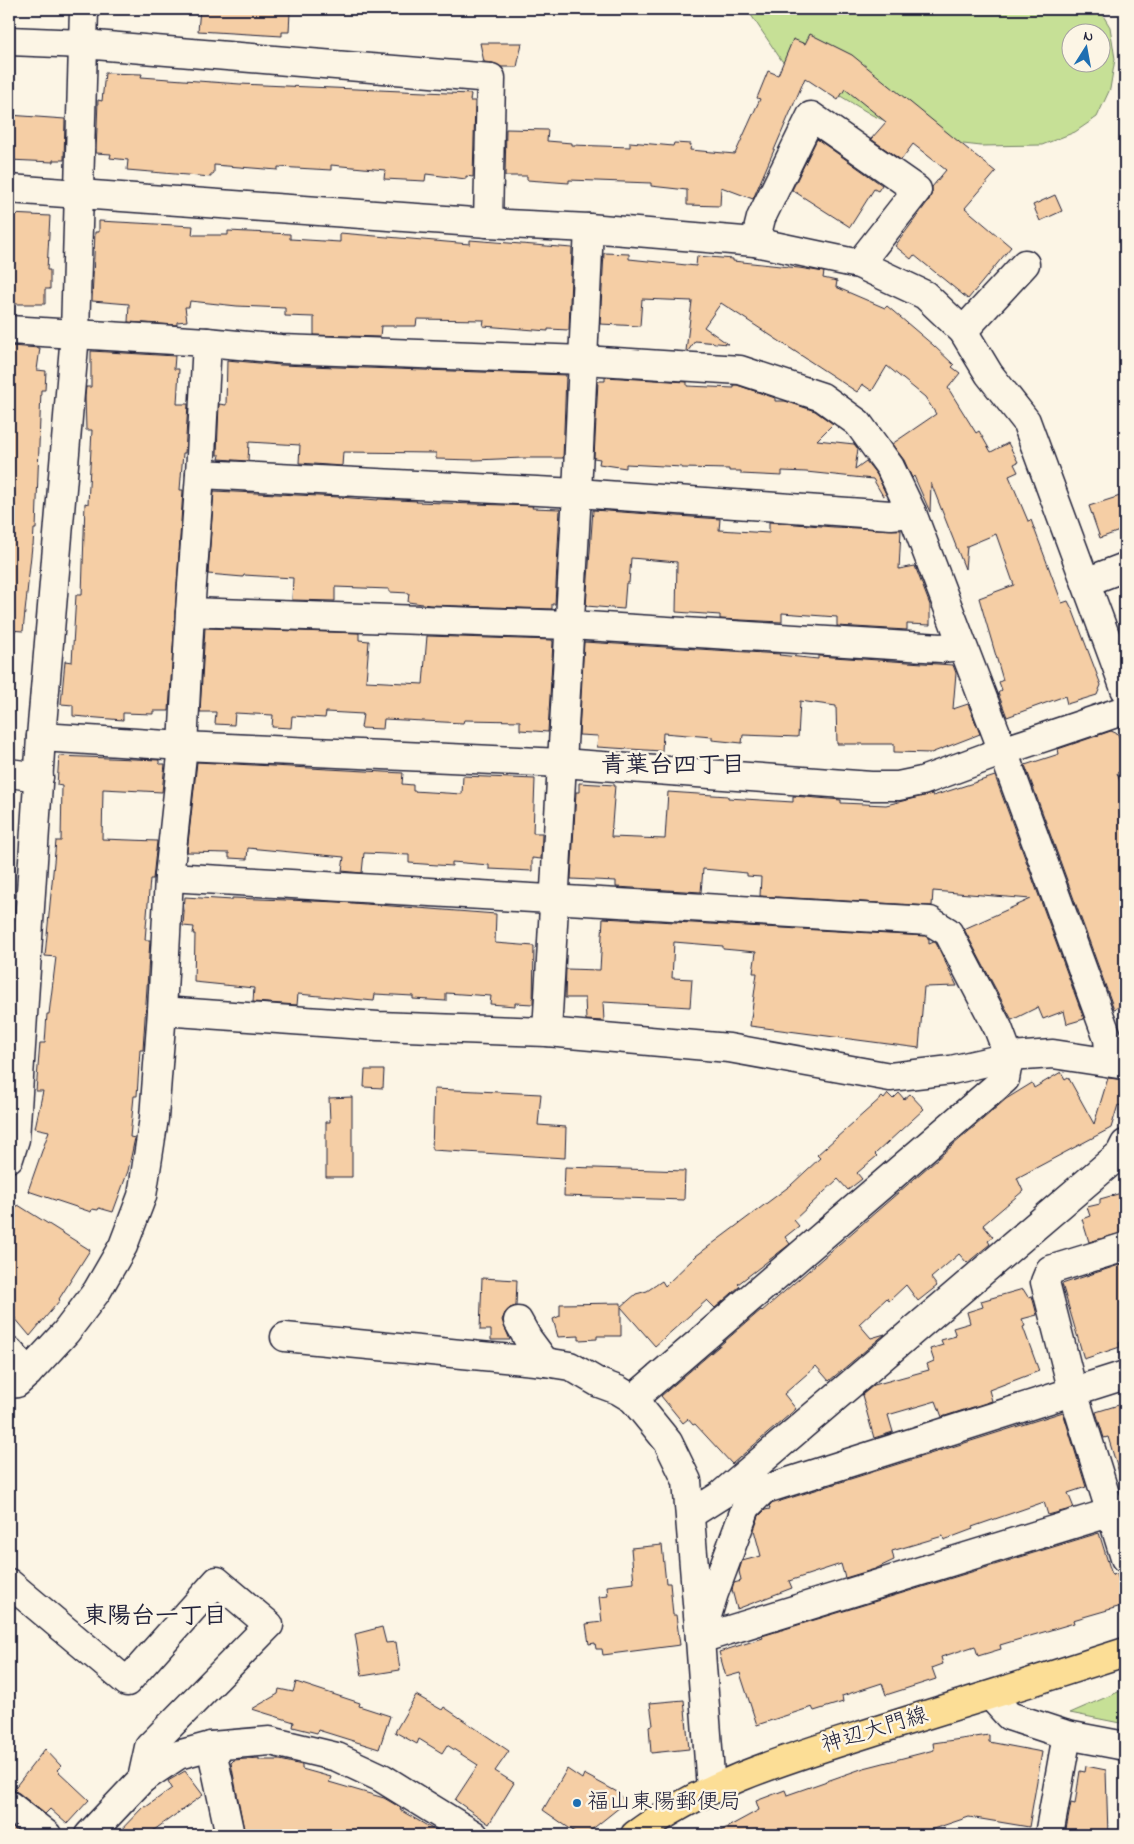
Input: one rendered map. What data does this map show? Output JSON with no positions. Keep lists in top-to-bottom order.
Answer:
{
  "streets": {
    "main road": ["神辺大門線"]
  },
  "districts": ["青葉台四丁目", "東陽台一丁目"],
  "places": ["福山東陽郵便局"],
  "north": "top"
}
